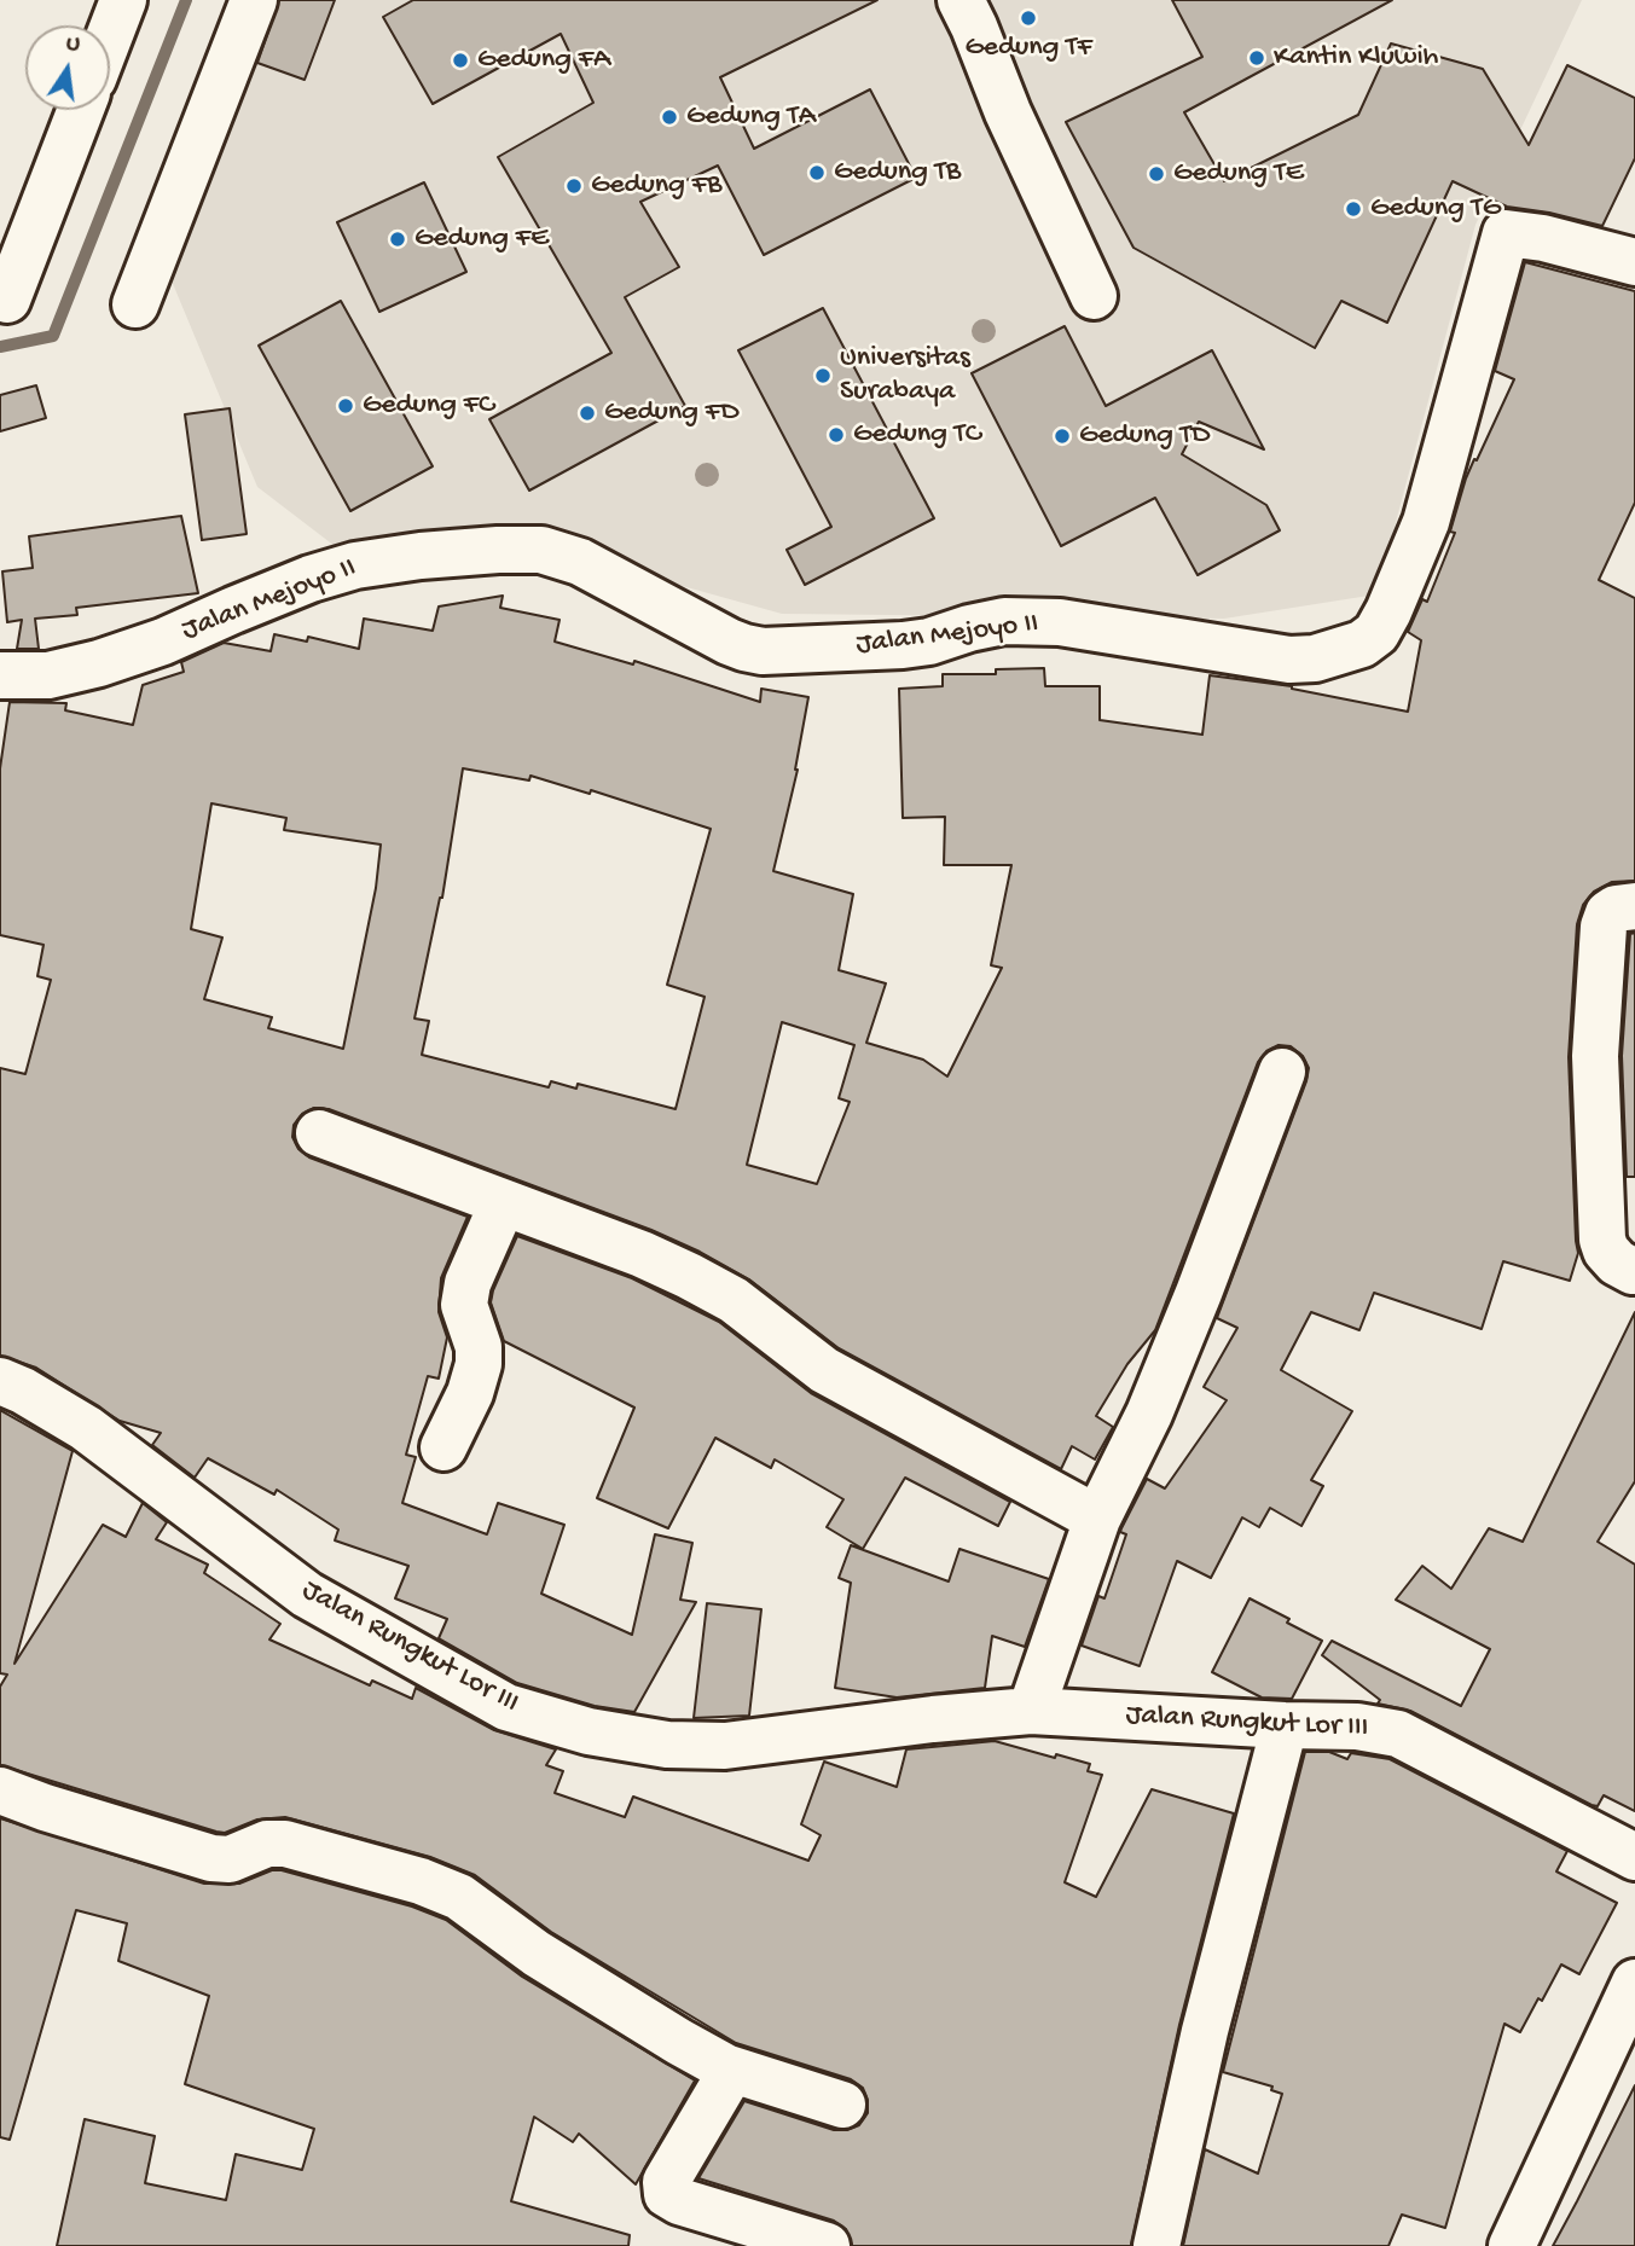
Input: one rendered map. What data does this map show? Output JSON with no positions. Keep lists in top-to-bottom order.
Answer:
{
  "streets": {
    "street": ["Jalan Mejoyo II", "Jalan Rungkut Lor III"]
  },
  "places": [
    "Gedung TF",
    "Kantin Kluwih",
    "Gedung FA",
    "Gedung TA",
    "Gedung TB",
    "Gedung TE",
    "Gedung FB",
    "Gedung TG",
    "Gedung FE",
    "Universitas Surabaya",
    "Gedung FC",
    "Gedung FD",
    "Gedung TC",
    "Gedung TD"
  ],
  "north": "top"
}
